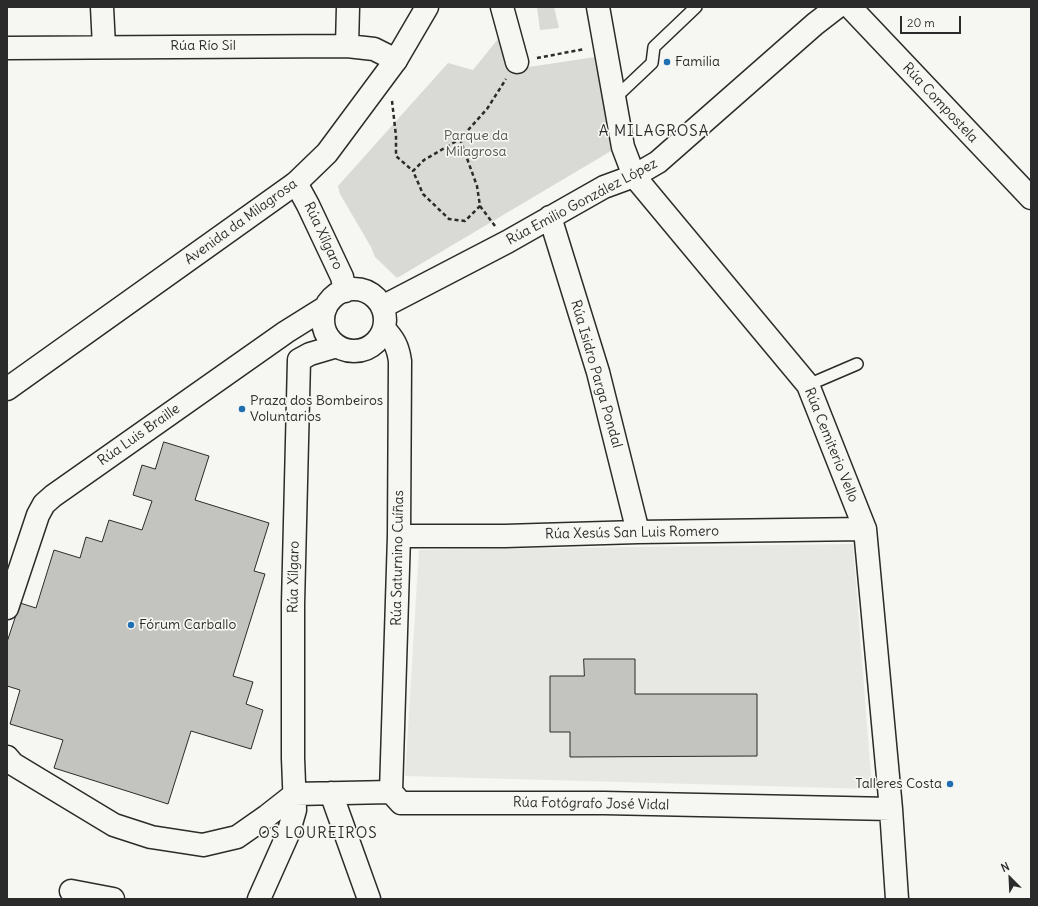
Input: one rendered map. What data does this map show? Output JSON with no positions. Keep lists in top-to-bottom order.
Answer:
{
  "streets": {
    "street": [
      "Rúa Río Sil",
      "Rúa Compostela",
      "Rúa Emilio González López",
      "Avenida da Milagrosa",
      "Rúa Xílgaro",
      "Rúa Isidro Parga Pondal",
      "Rúa Luis Braille",
      "Rúa Cemiterio Vello",
      "Rúa Xesús San Luis Romero",
      "Rúa Saturnino Cuíñas",
      "Rúa Fotógrafo José Vidal"
    ]
  },
  "crossings": [
    ["Rúa Río Sil", "Avenida da Milagrosa"],
    ["Rúa Emilio González López", "Rúa Xílgaro"],
    ["Rúa Emilio González López", "Rúa Isidro Parga Pondal"],
    ["Rúa Emilio González López", "Rúa Luis Braille"],
    ["Rúa Emilio González López", "Rúa Cemiterio Vello"],
    ["Rúa Emilio González López", "Rúa Saturnino Cuíñas"],
    ["Avenida da Milagrosa", "Rúa Xílgaro"],
    ["Rúa Xílgaro", "Rúa Luis Braille"],
    ["Rúa Xílgaro", "Rúa Saturnino Cuíñas"],
    ["Rúa Isidro Parga Pondal", "Rúa Xesús San Luis Romero"],
    ["Rúa Luis Braille", "Rúa Saturnino Cuíñas"],
    ["Rúa Cemiterio Vello", "Rúa Xesús San Luis Romero"],
    ["Rúa Cemiterio Vello", "Rúa Fotógrafo José Vidal"],
    ["Rúa Xesús San Luis Romero", "Rúa Saturnino Cuíñas"],
    ["Rúa Saturnino Cuíñas", "Rúa Fotógrafo José Vidal"]
  ],
  "districts": ["A MILAGROSA", "OS LOUREIROS"],
  "parks": ["Parque da Milagrosa"],
  "places": [
    "Familia",
    "Praza dos Bombeiros Voluntarios",
    "Fórum Carballo",
    "Talleres Costa"
  ],
  "scale_bar": "20 m",
  "north": "top left"
}
